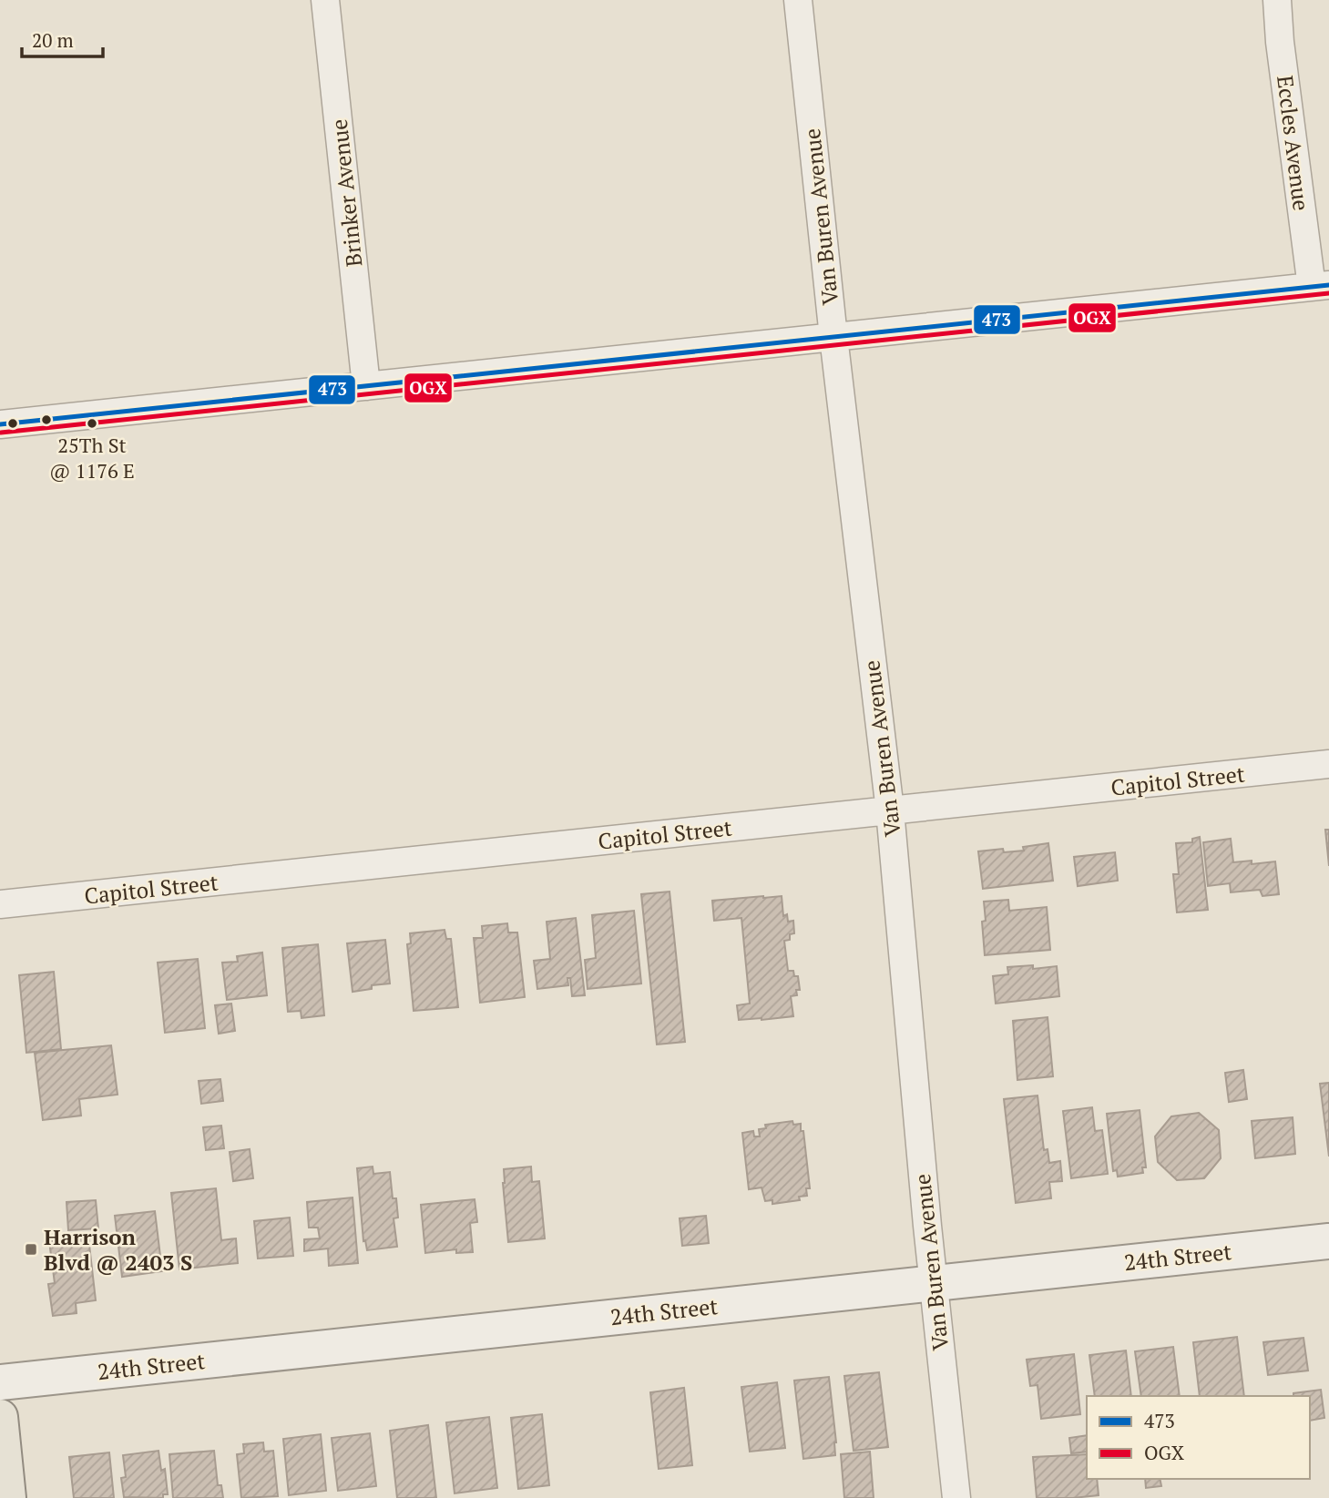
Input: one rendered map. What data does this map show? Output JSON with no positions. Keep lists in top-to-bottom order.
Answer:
{
  "streets": {
    "street": [
      "Eccles Avenue",
      "Brinker Avenue",
      "Van Buren Avenue",
      "Capitol Street",
      "24th Street"
    ]
  },
  "crossings": [
    ["Van Buren Avenue", "Capitol Street"],
    ["Van Buren Avenue", "24th Street"]
  ],
  "places": {
    "other": ["25Th St @ 1176 E"],
    "transit": ["Harrison Blvd @ 2403 S"]
  },
  "lines": ["transit line 473", "transit line OGX"],
  "legend": ["473", "OGX"],
  "scale_bar": "20 m"
}
